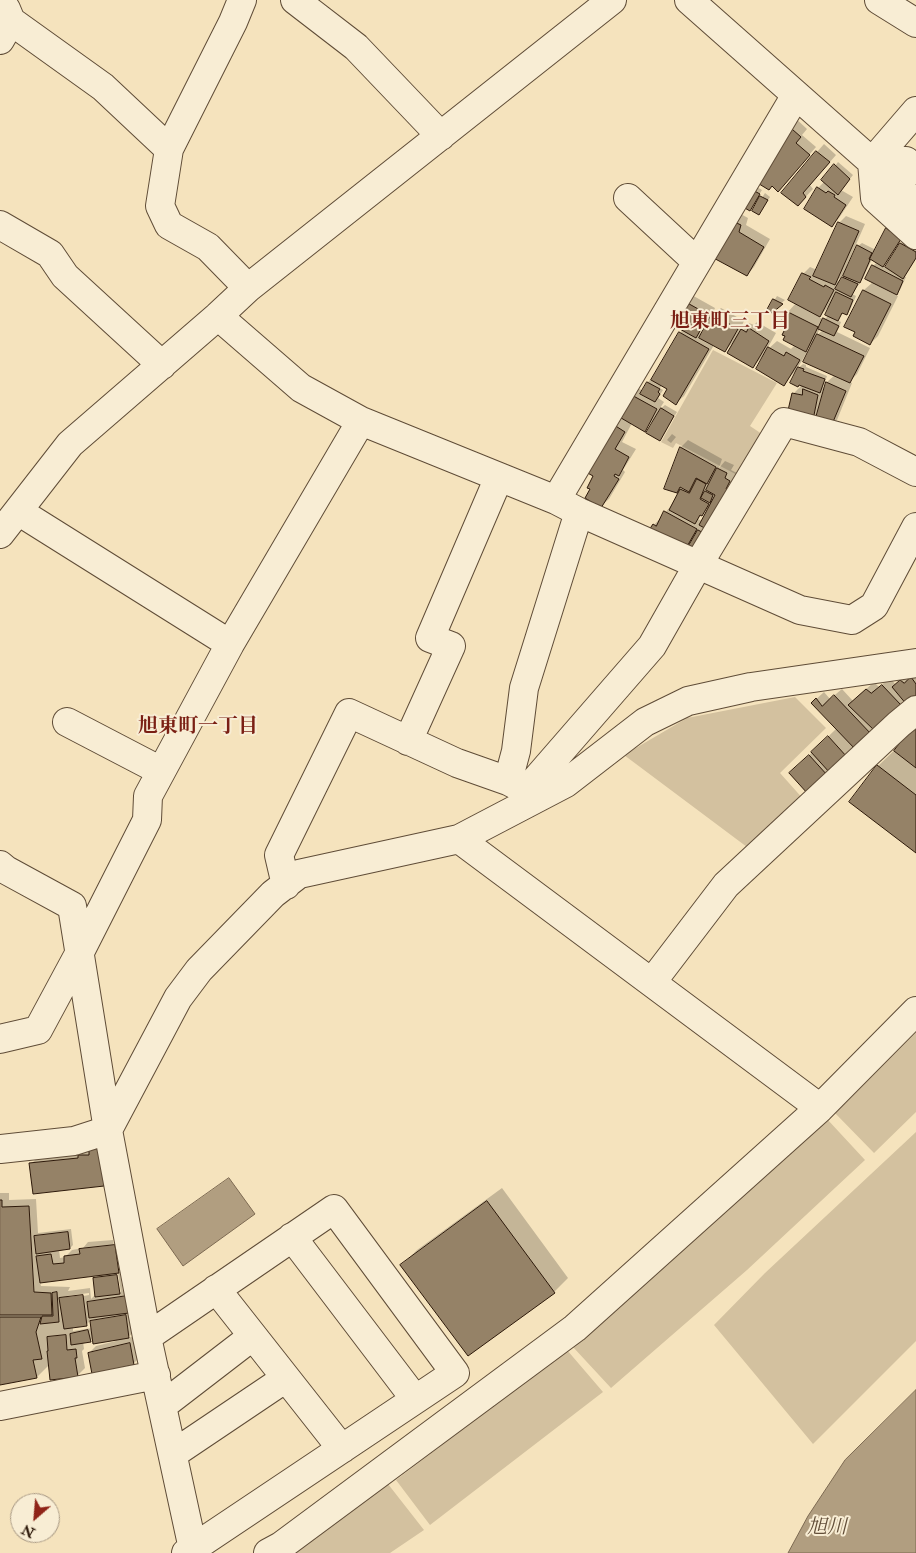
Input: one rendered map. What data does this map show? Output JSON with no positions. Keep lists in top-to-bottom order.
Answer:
{
  "districts": ["旭東町三丁目", "旭東町一丁目"],
  "water": ["旭川"],
  "north": "bottom left"
}
